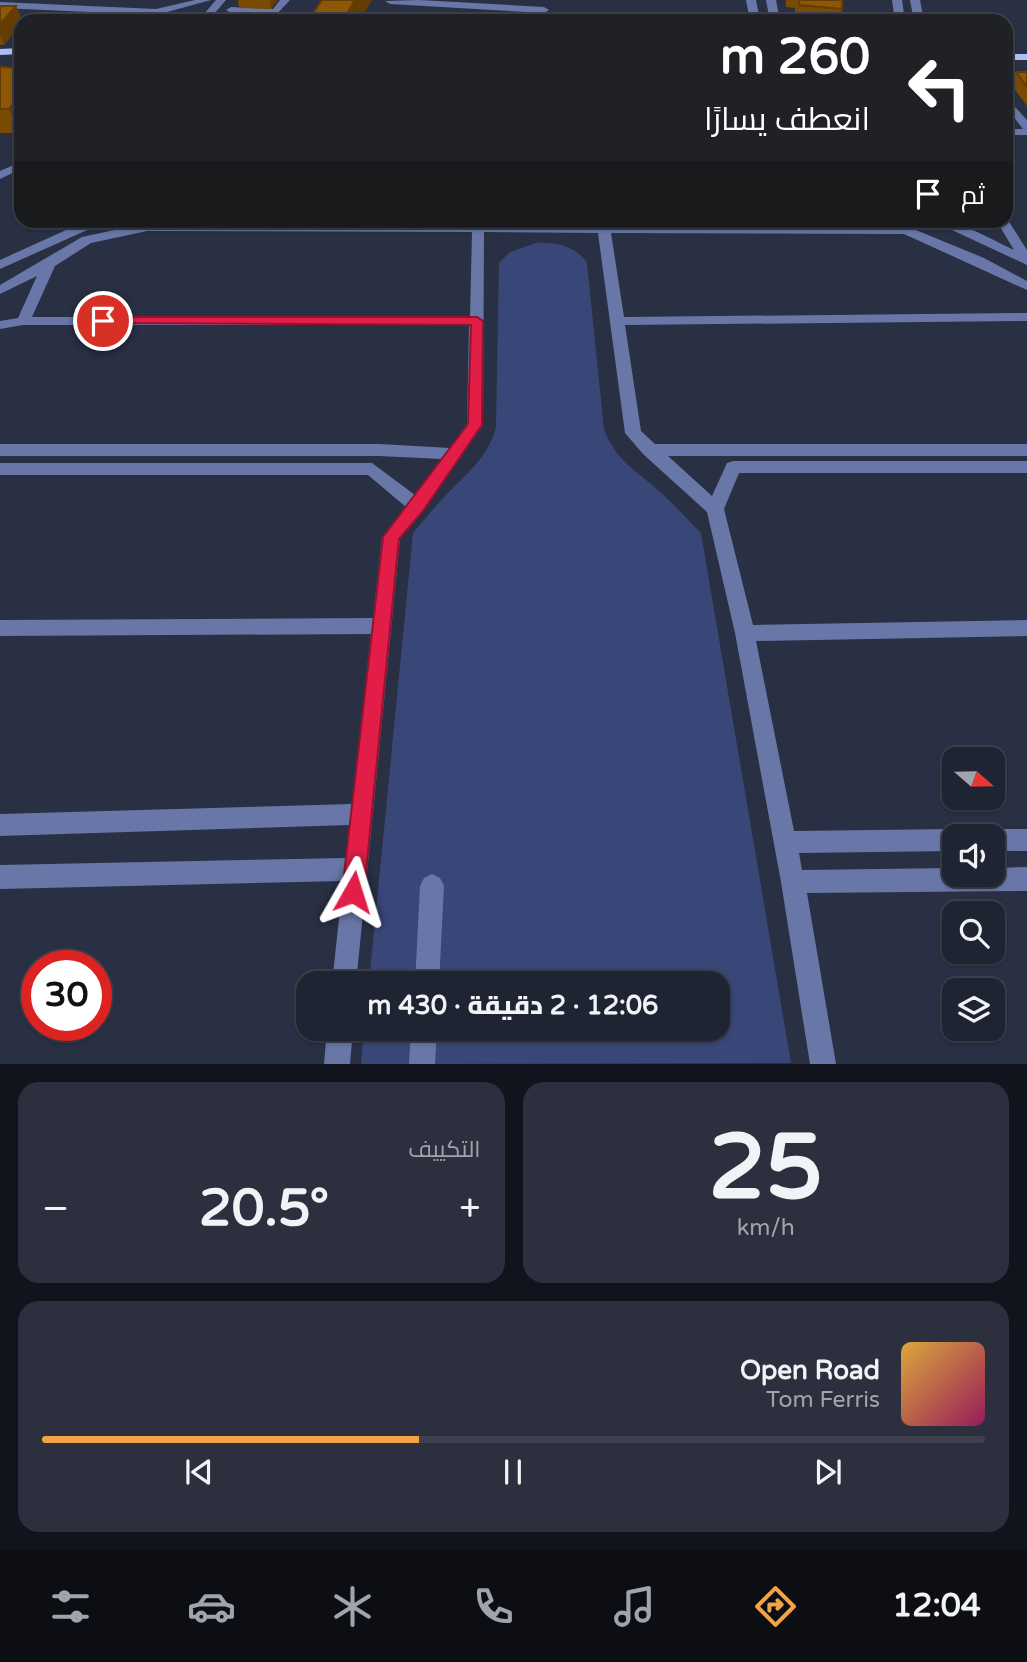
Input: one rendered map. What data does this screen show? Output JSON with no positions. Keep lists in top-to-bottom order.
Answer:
{
  "north": "right",
  "page": {
    "turn": ["260 m", "انعطف يسارًا"],
    "then": "ثم",
    "limit": "30",
    "trip": "12:06 · 2 دقيقة · 430 m",
    "tile": [
      ["25", "km/h"],
      "التكييف"
    ],
    "heat": ["−", "20.5°", "+"],
    "song": ["Open Road", "Tom Ferris"],
    "tabs": "12:04"
  }
}
